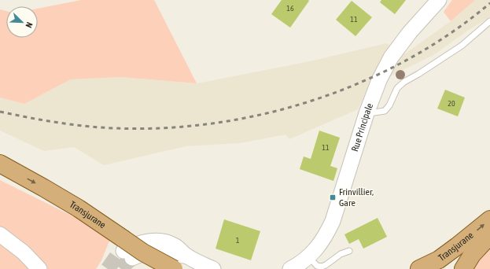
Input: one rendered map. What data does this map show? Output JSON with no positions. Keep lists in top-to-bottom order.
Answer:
{
  "streets": {
    "main road": ["Rue Principale", "Transjurane"]
  },
  "one_way": ["Transjurane"],
  "places": {
    "transit": ["Frinvillier, Gare"]
  },
  "house_numbers": [
    "16",
    "11",
    "20",
    "11",
    "1"
  ],
  "north": "bottom right"
}
